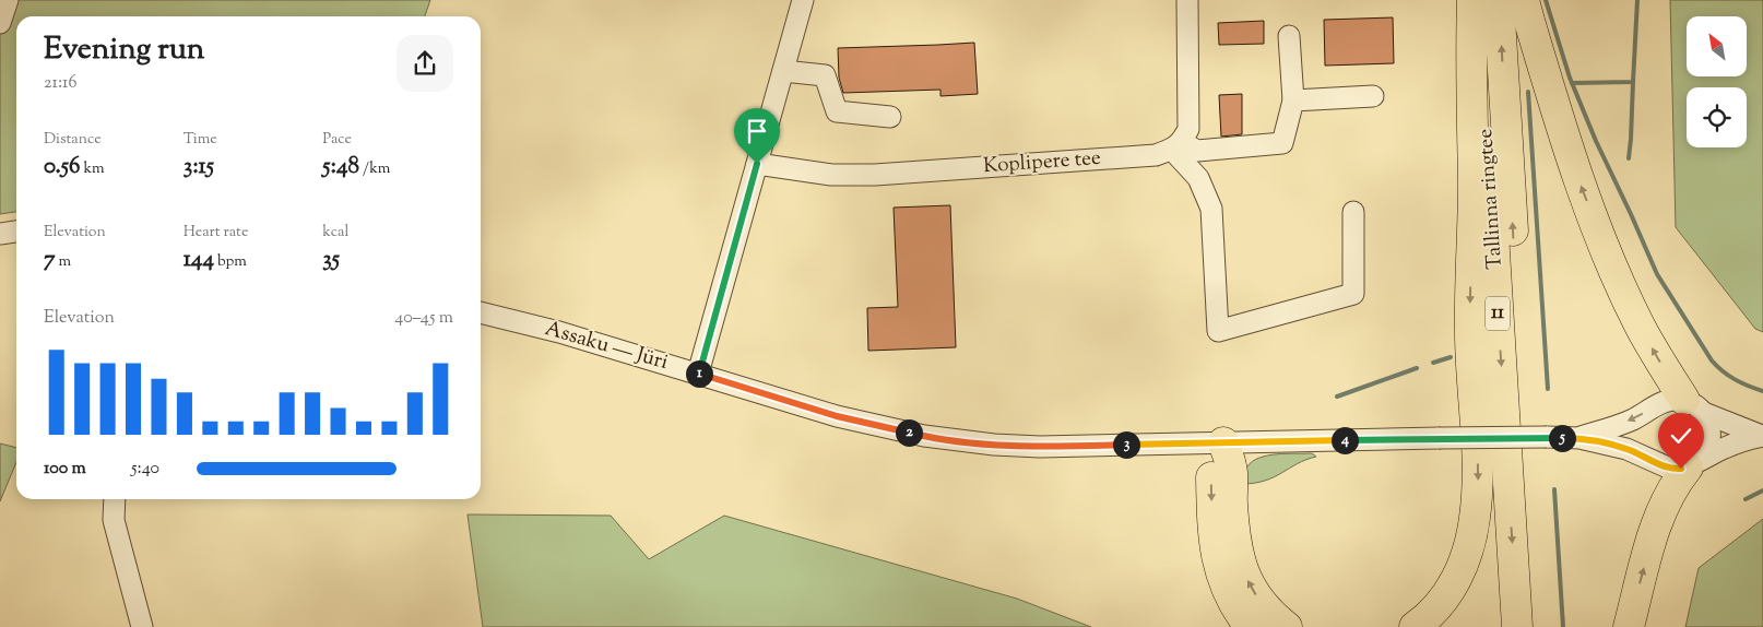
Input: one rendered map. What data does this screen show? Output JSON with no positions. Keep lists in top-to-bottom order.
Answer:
{
  "streets": {
    "highway": ["Tallinna ringtee", "11"],
    "street": ["Koplipere tee", "Assaku — Jüri"]
  },
  "north": "top left",
  "page": {
    "heading": ["Evening run", "21:16"],
    "stats": [
      ["Distance", "0.56 km"],
      ["Time", "3:15"],
      ["Pace", "5:48 /km"],
      ["Elevation", "7 m"],
      ["Heart rate", "144 bpm"],
      ["kcal", "35"]
    ],
    "chart": ["Elevation", "40–45 m"],
    "pins": [
      "1",
      "2",
      "5",
      "4",
      "3"
    ],
    "list": [
      {
        "name": "100 m",
        "note": "5:40"
      }
    ]
  }
}
